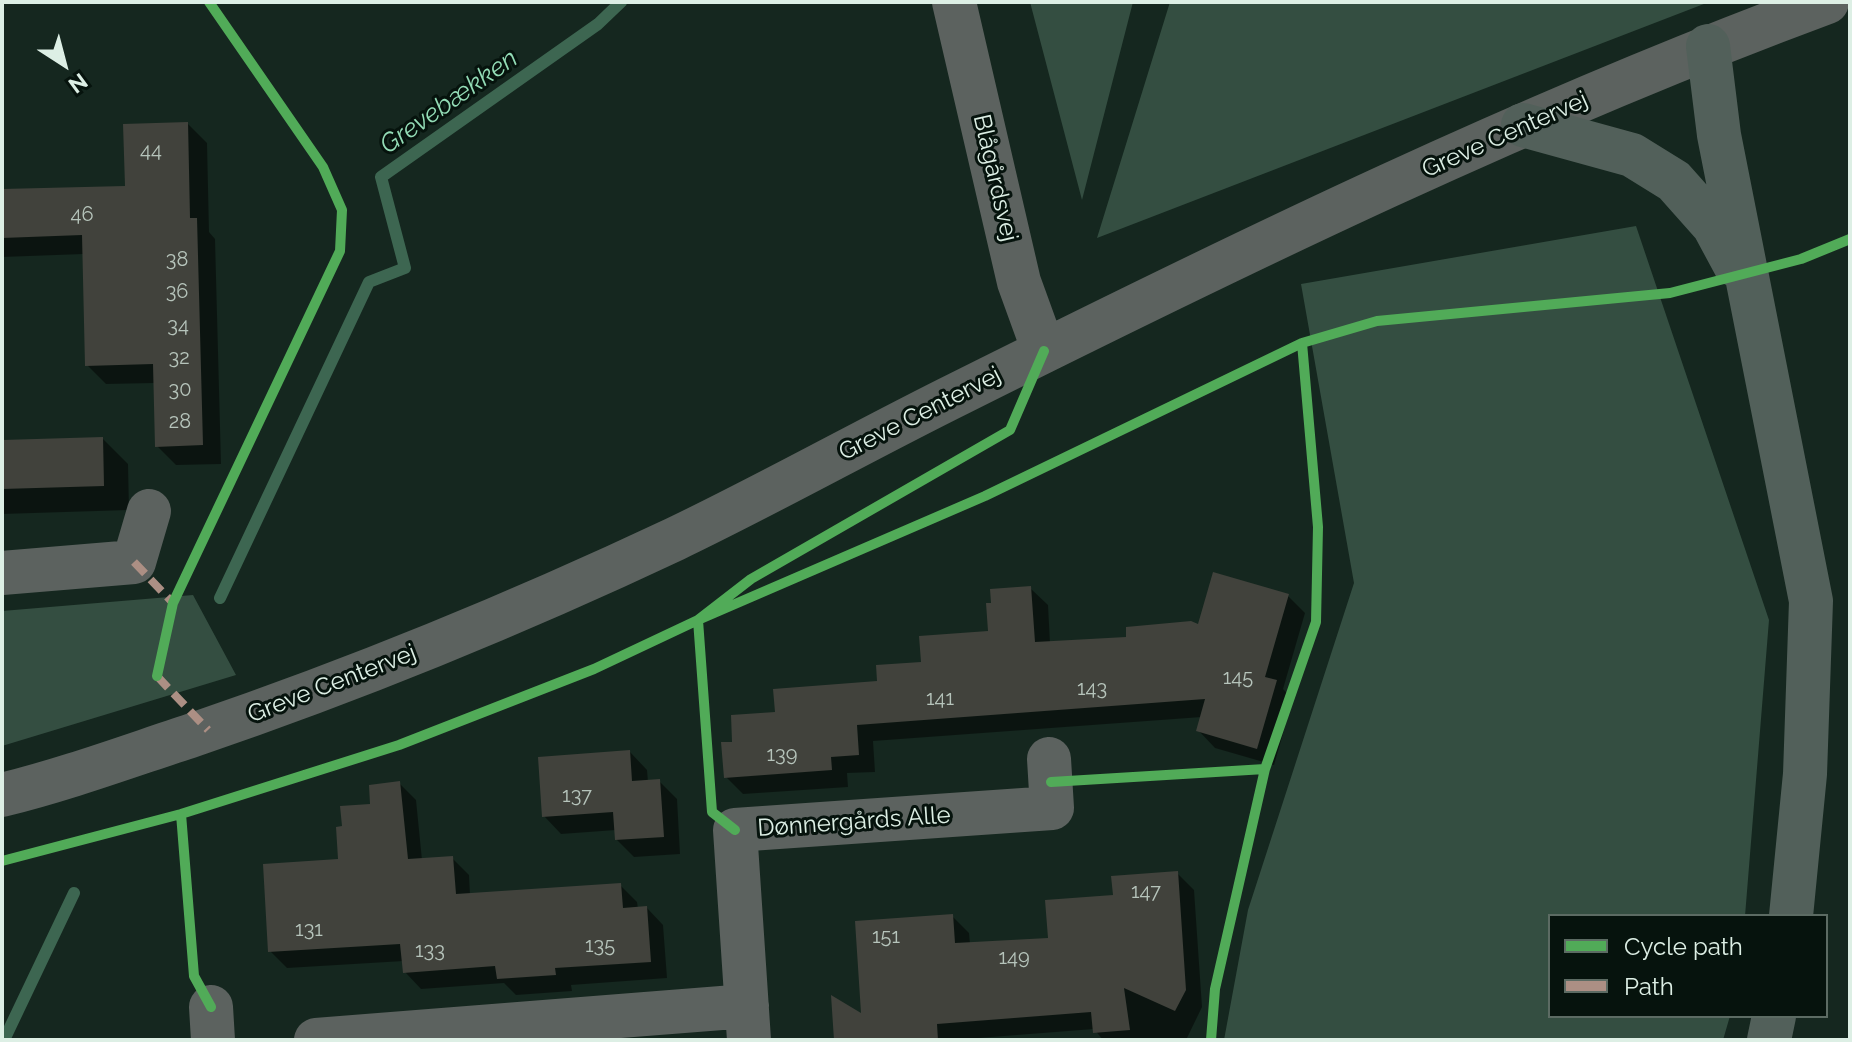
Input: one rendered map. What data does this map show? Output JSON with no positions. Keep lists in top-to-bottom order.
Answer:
{
  "streets": {
    "street": ["Greve Centervej", "Blågårdsvej", "Dønnergårds Alle"]
  },
  "crossings": [
    ["Greve Centervej", "Blågårdsvej"]
  ],
  "water": ["Grevebækken"],
  "house_numbers": [
    "44",
    "46",
    "38",
    "36",
    "34",
    "32",
    "30",
    "28",
    "145",
    "143",
    "141",
    "139",
    "137",
    "147",
    "131",
    "151",
    "135",
    "133",
    "149"
  ],
  "legend": ["Cycle path", "Path"],
  "north": "bottom right"
}
